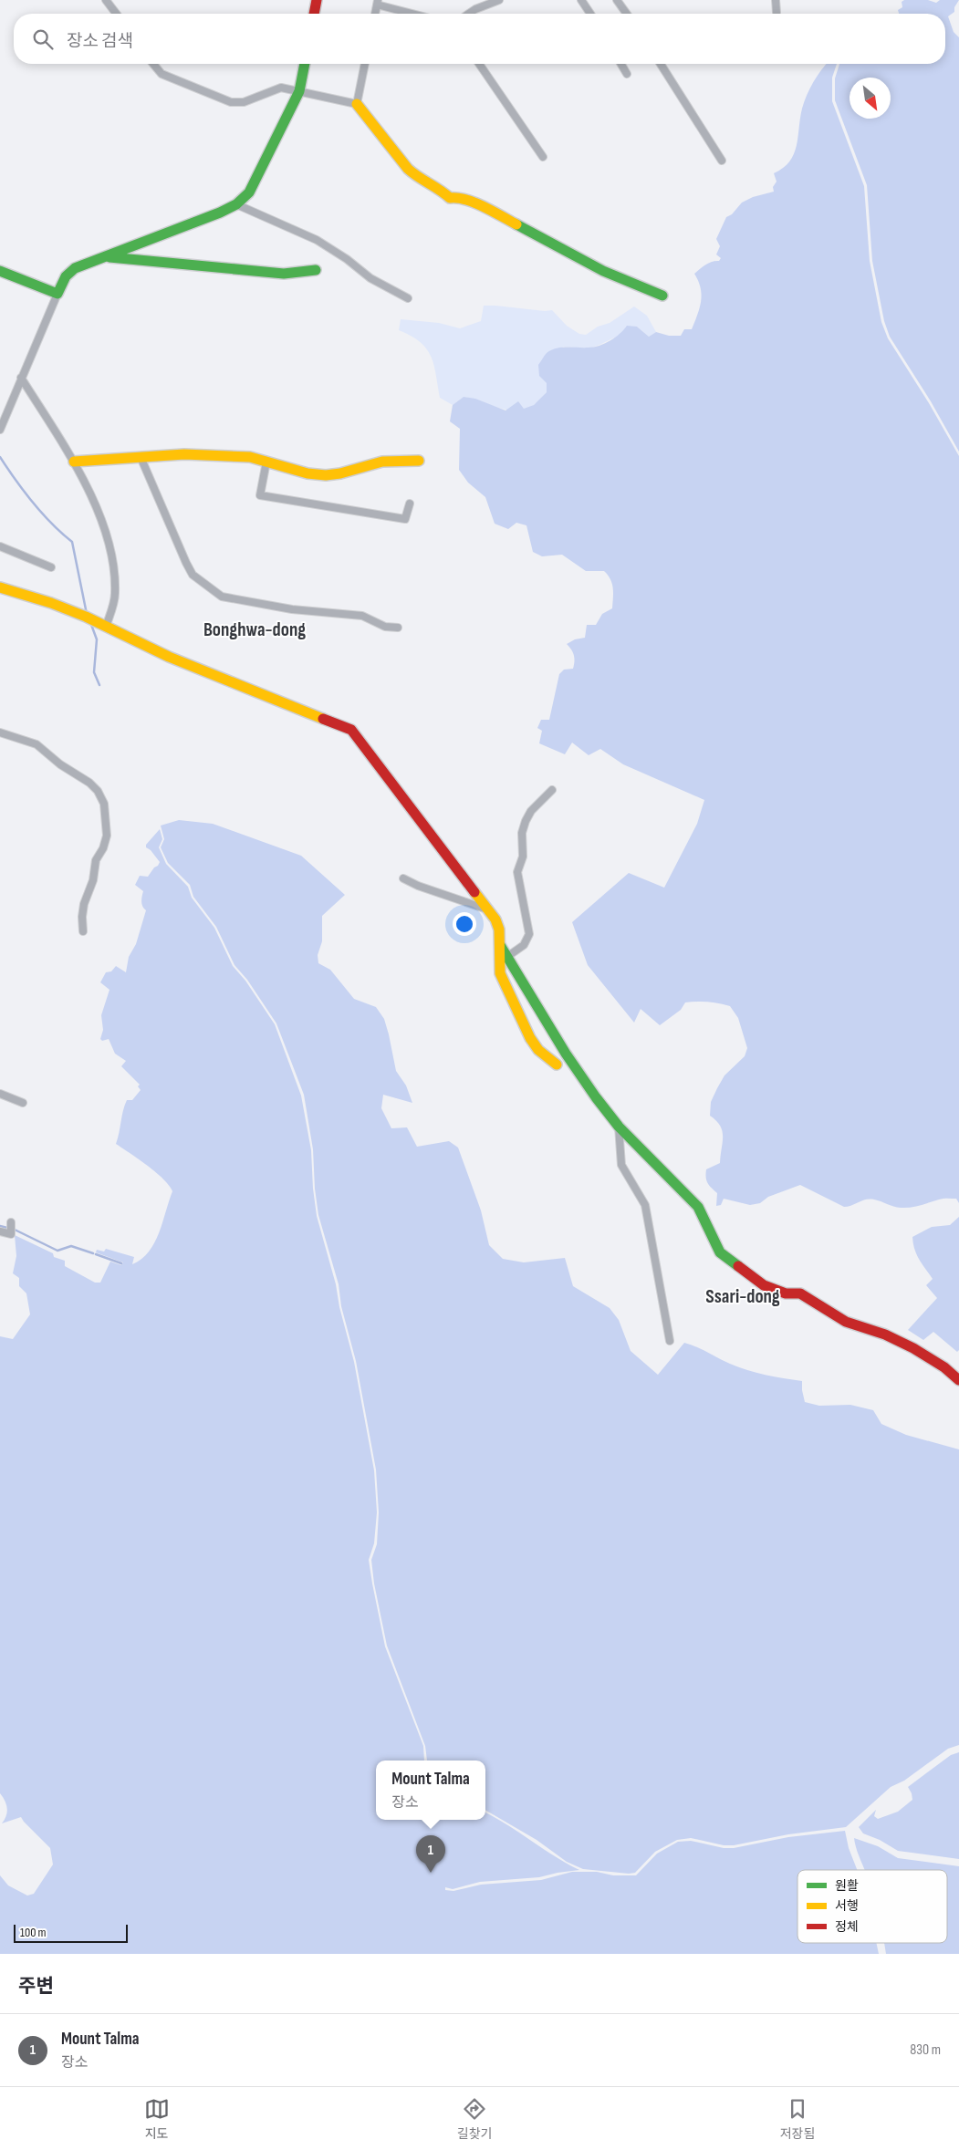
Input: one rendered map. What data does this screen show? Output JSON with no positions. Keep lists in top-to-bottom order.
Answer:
{
  "districts": ["Bonghwa-dong", "Ssari-dong"],
  "legend": ["원활", "서행", "정체"],
  "scale_bar": "100 m",
  "north": "bottom right",
  "page": {
    "search": "장소 검색",
    "popup": ["Mount Talma", "장소"],
    "pins": "1",
    "scale": "100 m",
    "heading": "주변",
    "list": [
      {
        "mark": "1",
        "name": "Mount Talma",
        "note": "장소",
        "value": "830 m"
      }
    ],
    "nav": ["지도", "길찾기", "저장됨"]
  }
}
